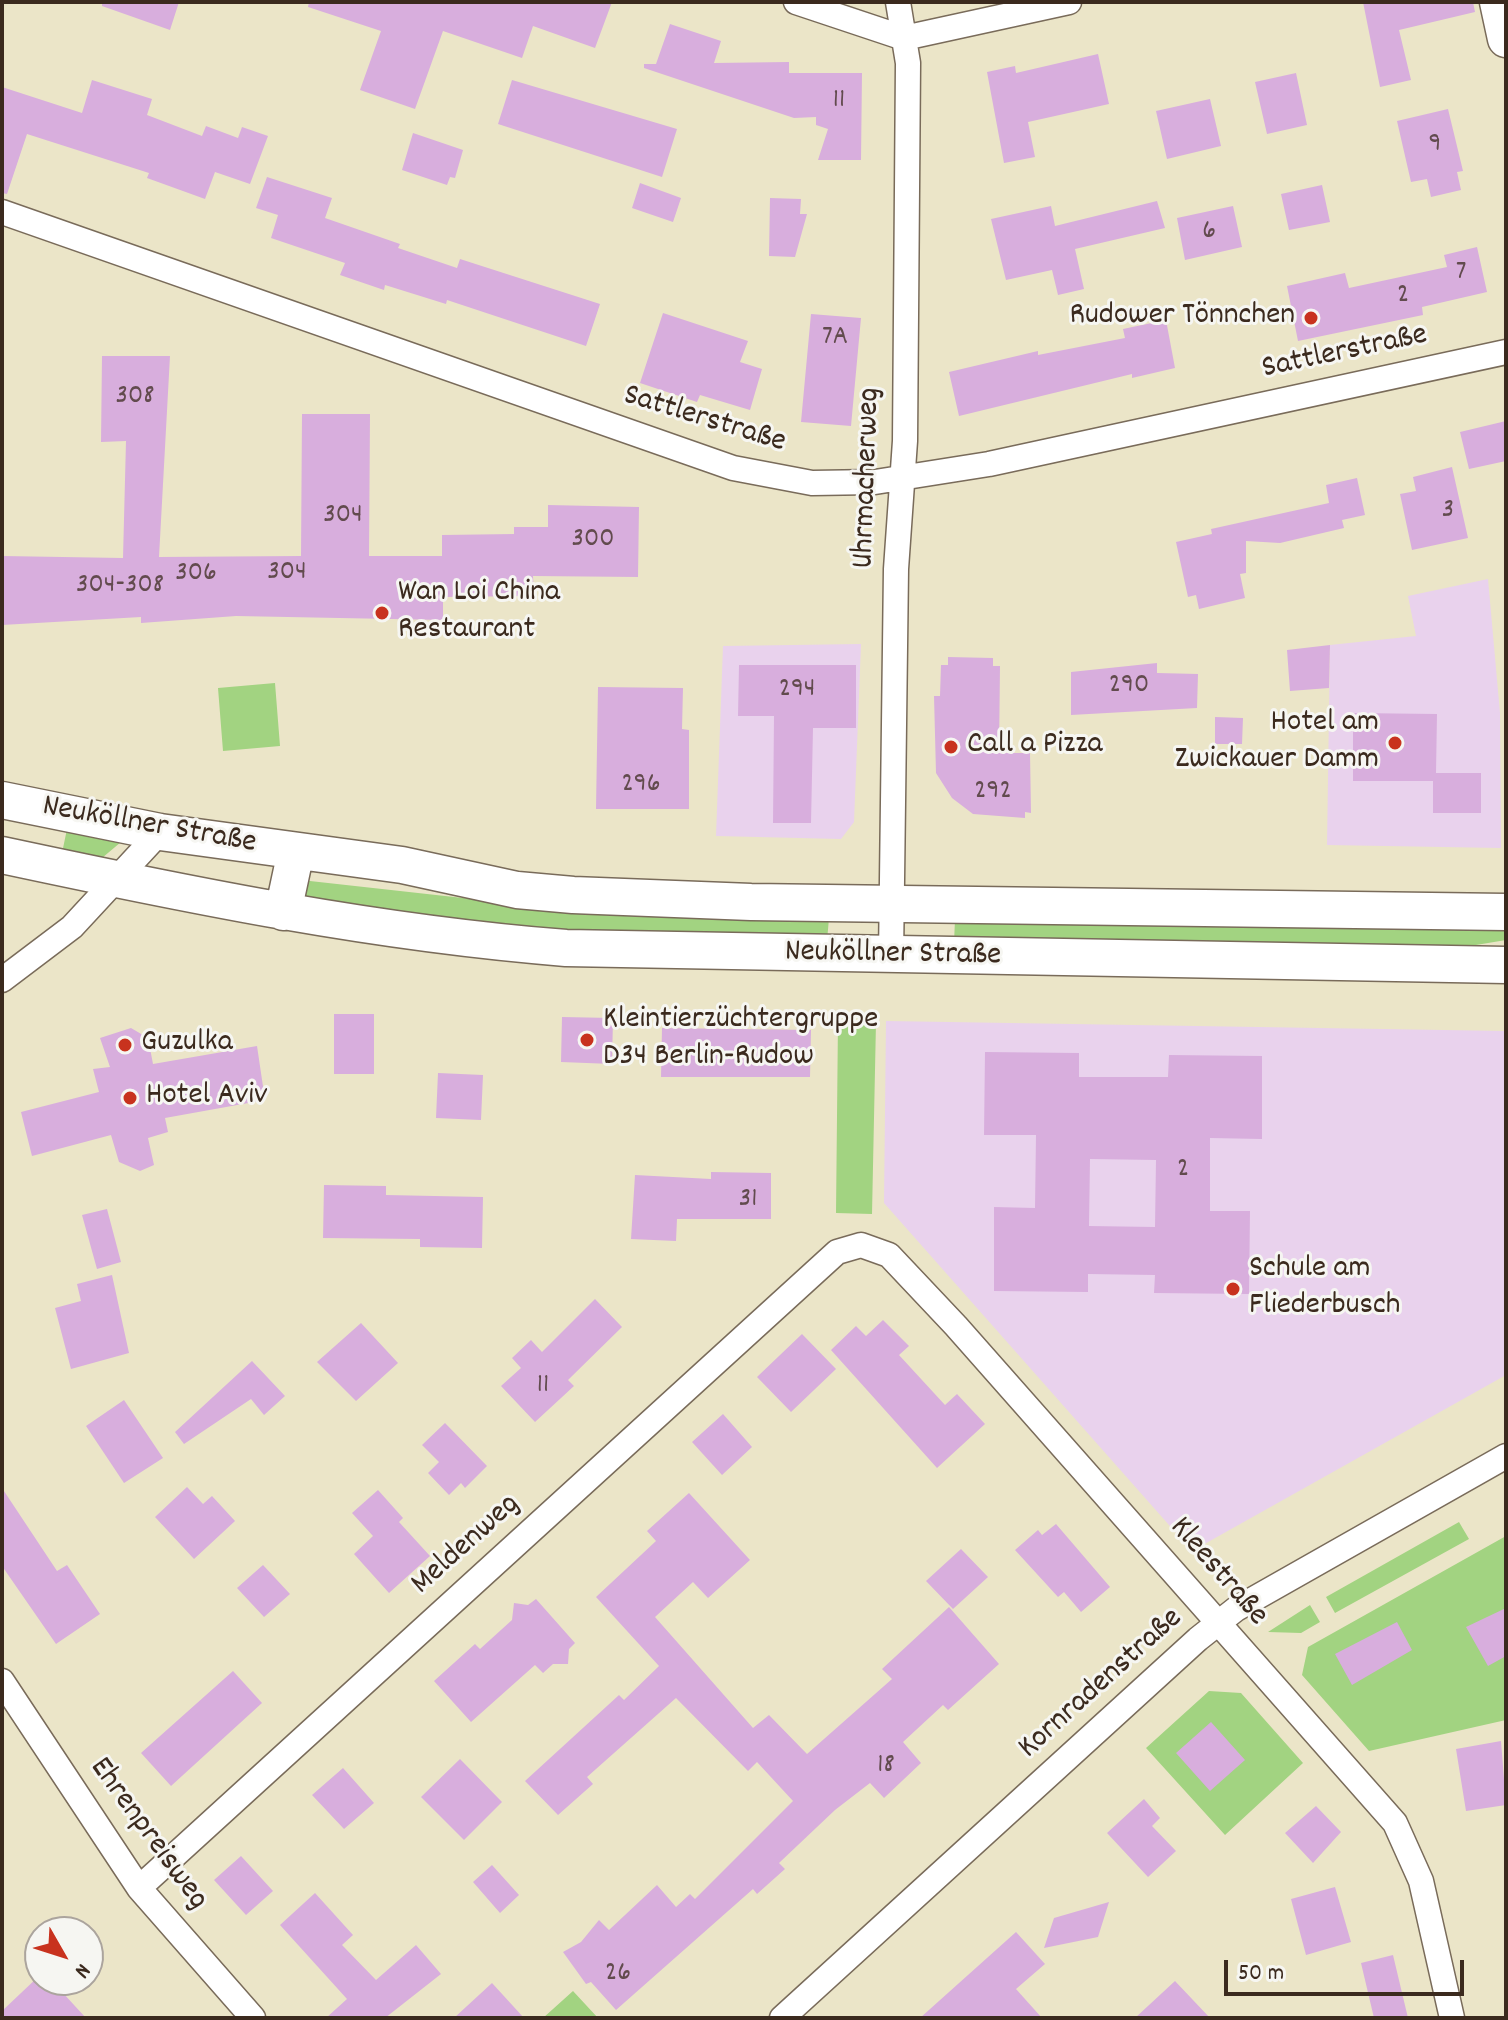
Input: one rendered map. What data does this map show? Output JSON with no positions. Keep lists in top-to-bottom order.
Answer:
{
  "streets": {
    "main road": ["Neuköllner Straße"],
    "street": [
      "Sattlerstraße",
      "Uhrmacherweg",
      "Meldenweg",
      "Kleestraße",
      "Kornradenstraße",
      "Ehrenpreisweg"
    ]
  },
  "crossings": [
    ["Sattlerstraße", "Uhrmacherweg"],
    ["Uhrmacherweg", "Neuköllner Straße"],
    ["Meldenweg", "Kleestraße"],
    ["Meldenweg", "Ehrenpreisweg"],
    ["Kleestraße", "Kornradenstraße"]
  ],
  "places": [
    "Rudower Tönnchen",
    "Wan Loi China Restaurant",
    "Hotel am Zwickauer Damm",
    "Call a Pizza",
    "Kleintierzüchtergruppe D34 Berlin-Rudow",
    "Guzulka",
    "Hotel Aviv",
    "Schule am Fliederbusch"
  ],
  "house_numbers": [
    "11",
    "9",
    "6",
    "7",
    "2",
    "7A",
    "308",
    "3",
    "304",
    "300",
    "304",
    "306",
    "304-308",
    "290",
    "294",
    "296",
    "292",
    "2",
    "31",
    "11",
    "18",
    "26"
  ],
  "scale_bar": "50 m",
  "north": "bottom right"
}
